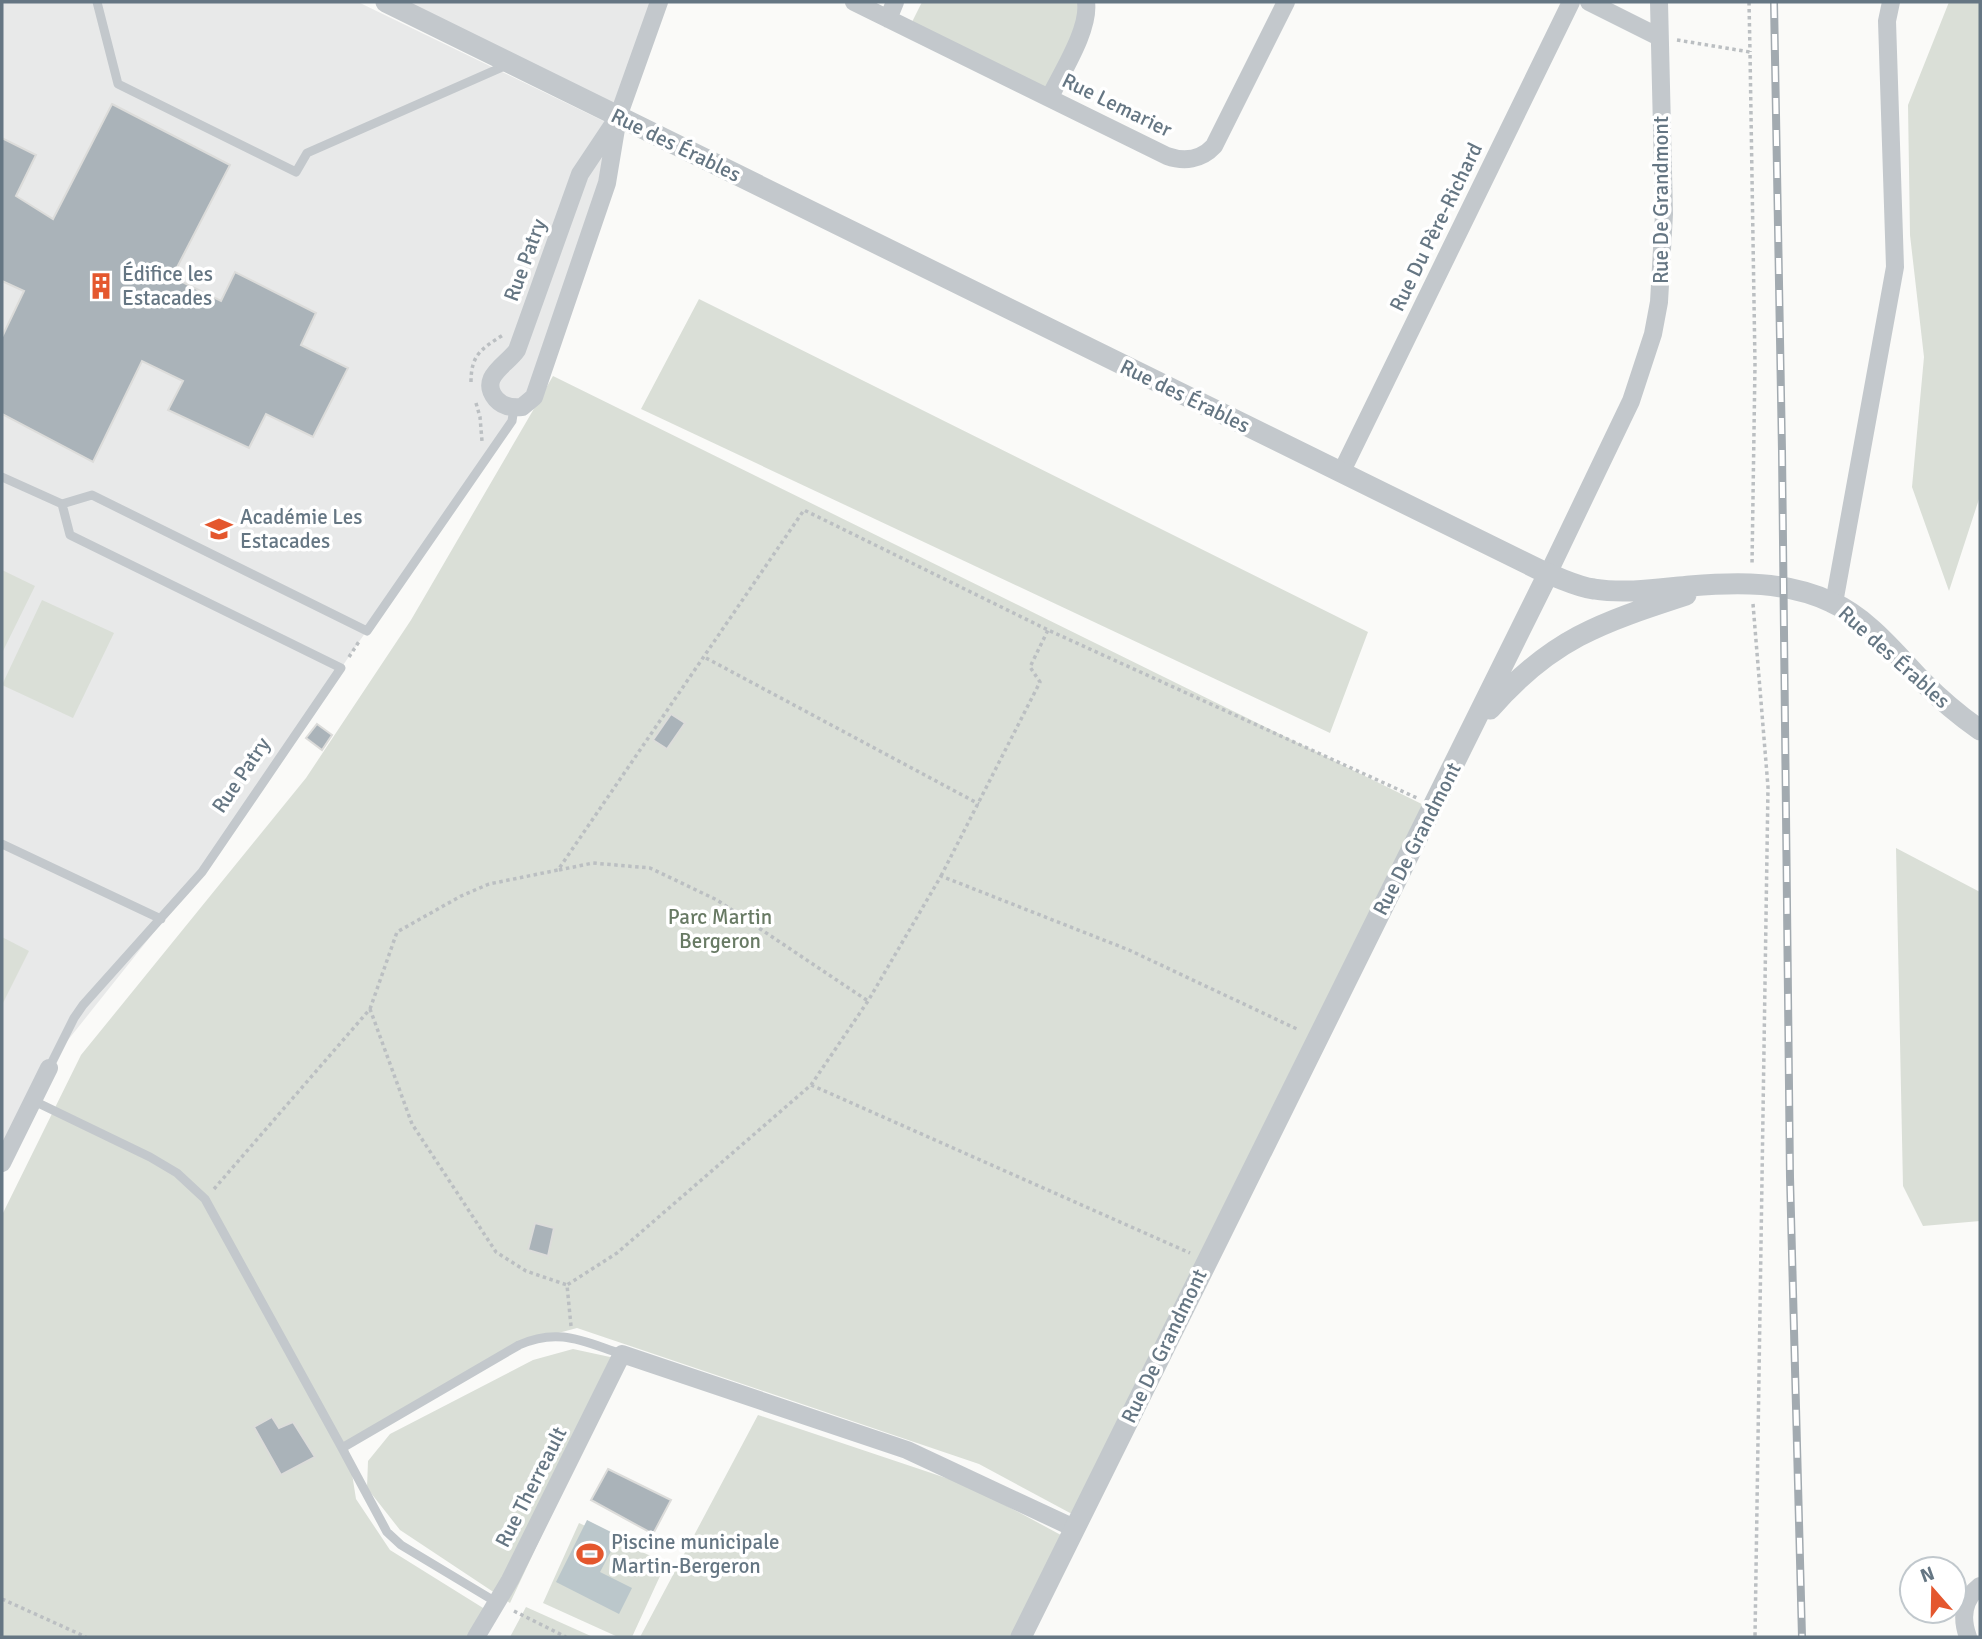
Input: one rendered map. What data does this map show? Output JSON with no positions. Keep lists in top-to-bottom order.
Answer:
{
  "streets": {
    "street": [
      "Rue Lemarier",
      "Rue des Érables",
      "Rue De Grandmont",
      "Rue Du Père-Richard",
      "Rue Patry",
      "Rue Therreault"
    ]
  },
  "crossings": [
    ["Rue des Érables", "Rue De Grandmont"],
    ["Rue des Érables", "Rue Du Père-Richard"],
    ["Rue des Érables", "Rue Patry"]
  ],
  "parks": ["Parc Martin Bergeron"],
  "places": {
    "building": ["Édifice les Estacades"],
    "school or university": ["Académie Les Estacades"],
    "sports": ["Piscine municipale Martin-Bergeron"]
  },
  "north": "top"
}
